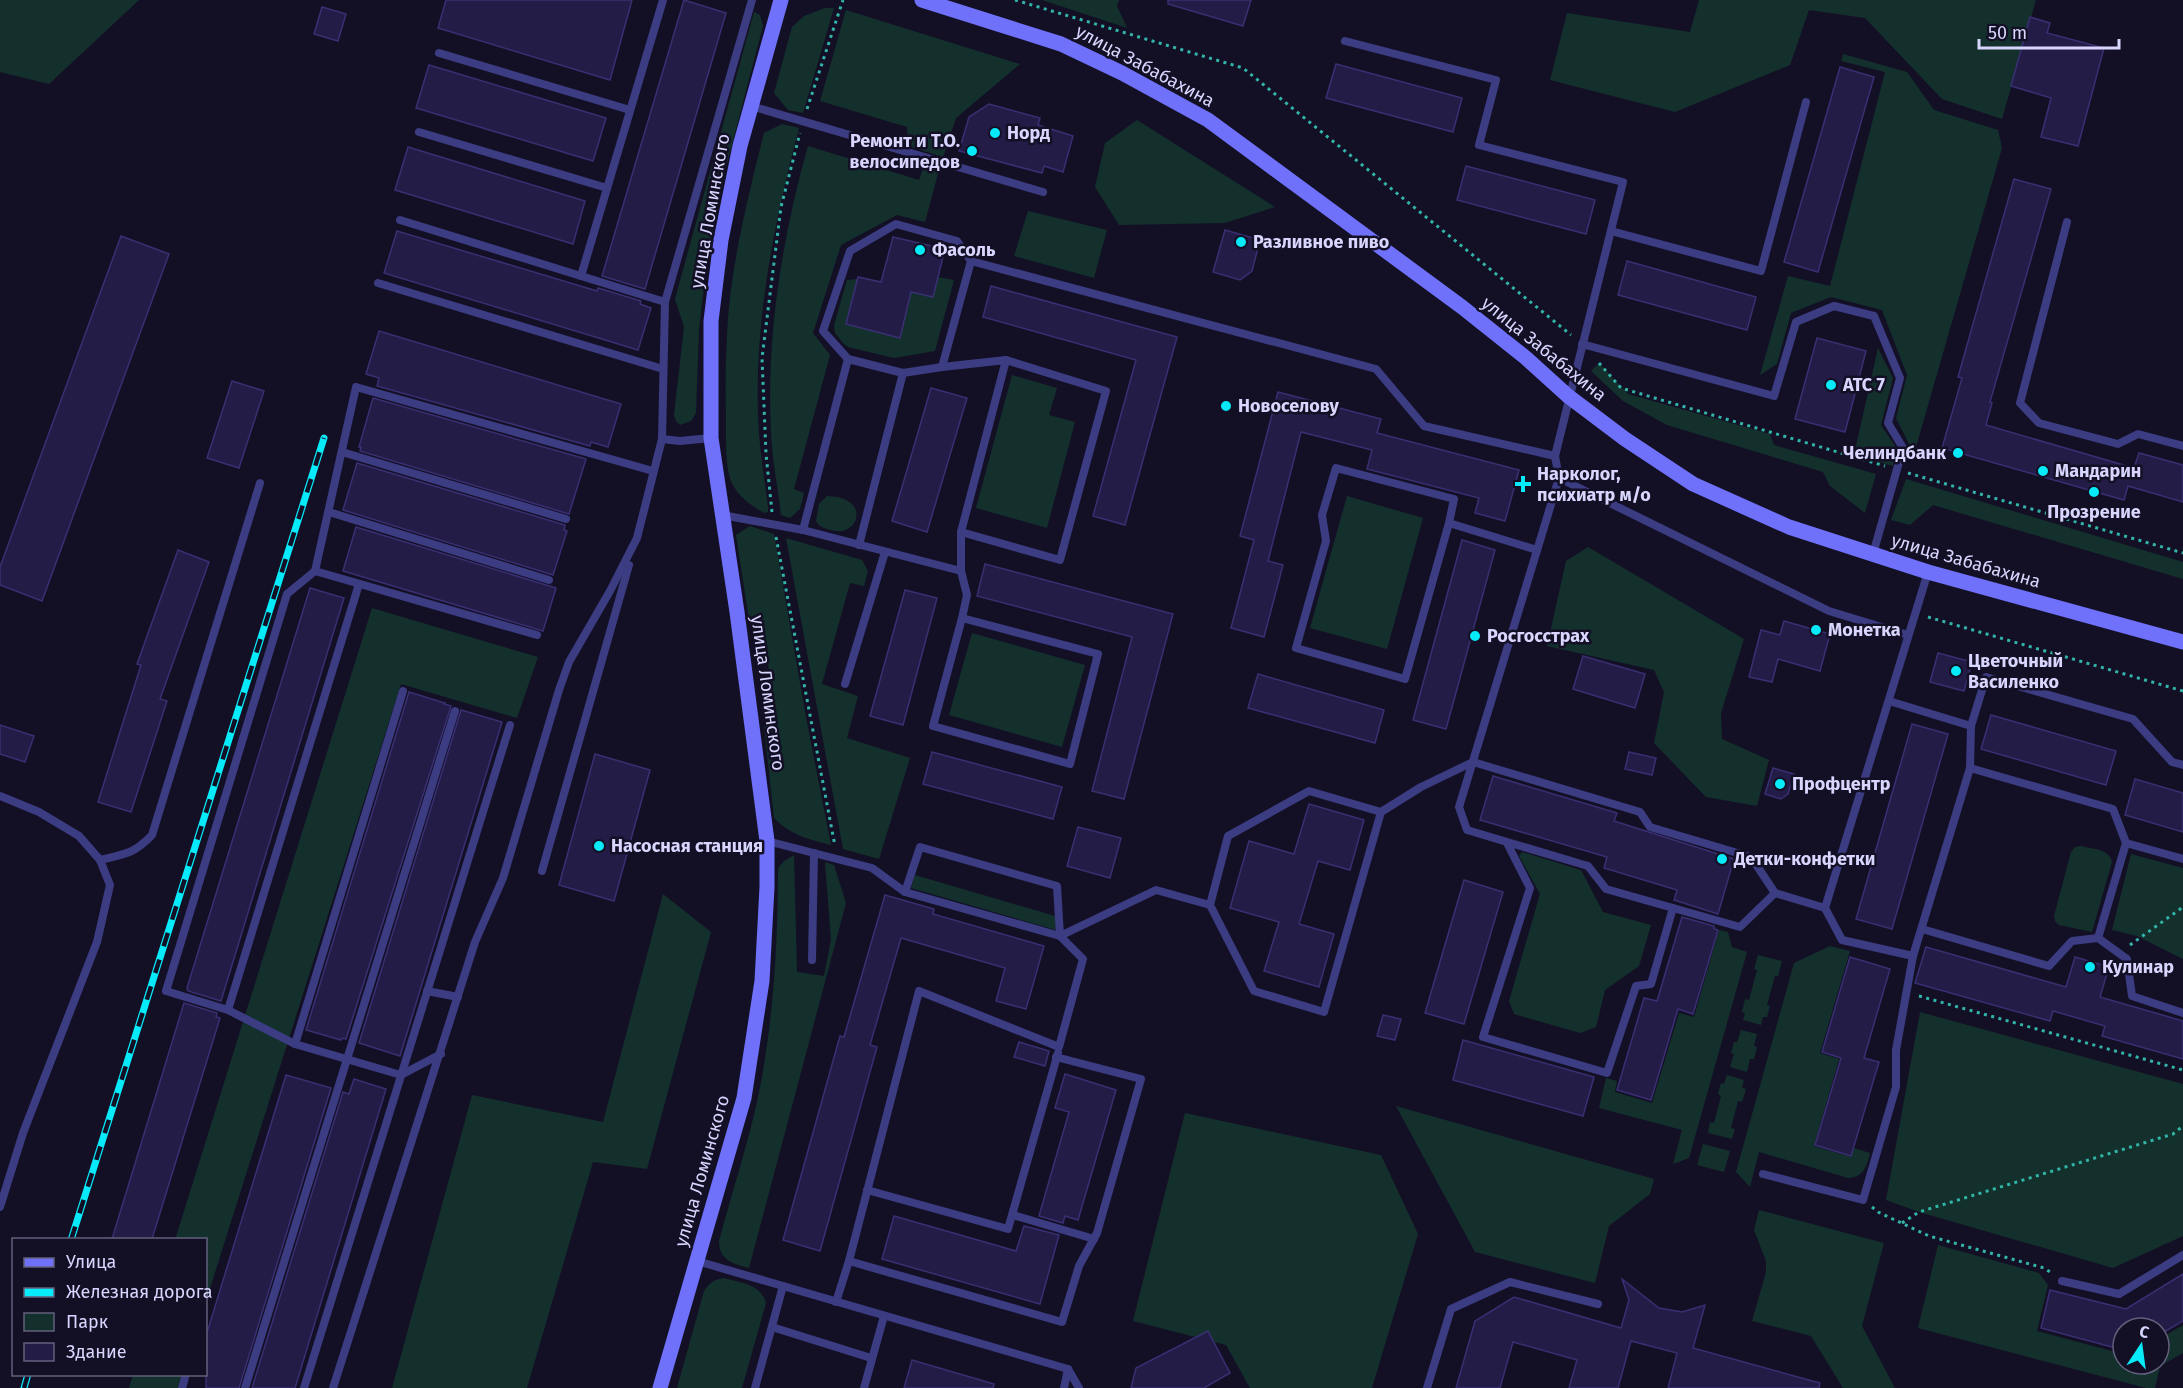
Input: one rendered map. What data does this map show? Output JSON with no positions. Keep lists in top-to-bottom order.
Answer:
{
  "streets": {
    "street": ["улица Забабахина", "улица Ломинского"]
  },
  "places": {
    "other": [
      "Норд",
      "Ремонт и Т.О. велосипедов",
      "Разливное пиво",
      "Фасоль",
      "АТС 7",
      "Новоселову",
      "Челиндбанк",
      "Мандарин",
      "Прозрение",
      "Монетка",
      "Росгосстрах",
      "Цветочный Василенко",
      "Профцентр",
      "Насосная станция",
      "Детки-конфетки",
      "Кулинар"
    ],
    "health": ["Нарколог, психиатр м/о"]
  },
  "legend": [
    "Улица",
    "Железная дорога",
    "Парк",
    "Здание"
  ],
  "scale_bar": "50 m",
  "north": "top"
}
